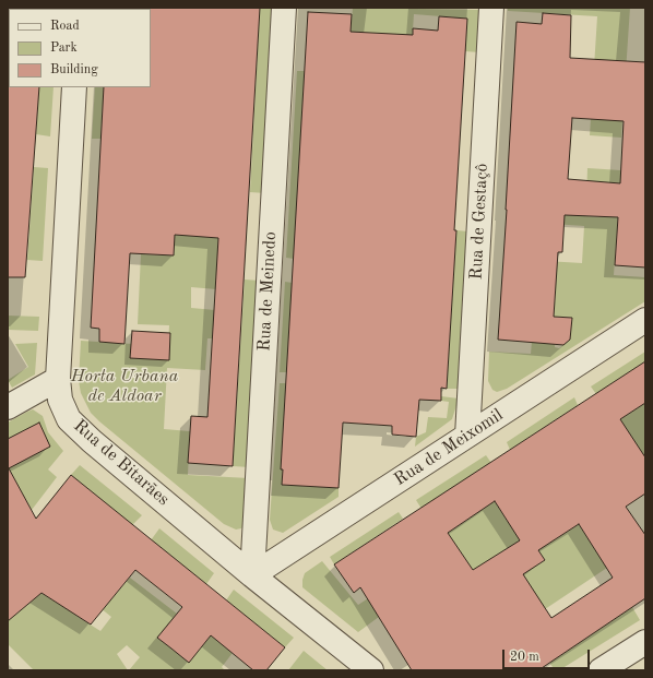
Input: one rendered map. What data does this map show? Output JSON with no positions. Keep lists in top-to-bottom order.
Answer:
{
  "streets": {
    "street": [
      "Rua de Gestaçô",
      "Rua de Meinedo",
      "Rua de Meixomil",
      "Rua de Bitarães"
    ]
  },
  "crossings": [
    ["Rua de Gestaçô", "Rua de Meixomil"],
    ["Rua de Meinedo", "Rua de Meixomil"],
    ["Rua de Meinedo", "Rua de Bitarães"],
    ["Rua de Meixomil", "Rua de Bitarães"]
  ],
  "parks": ["Horta Urbana de Aldoar"],
  "legend": ["Road", "Park", "Building"],
  "scale_bar": "20 m"
}
